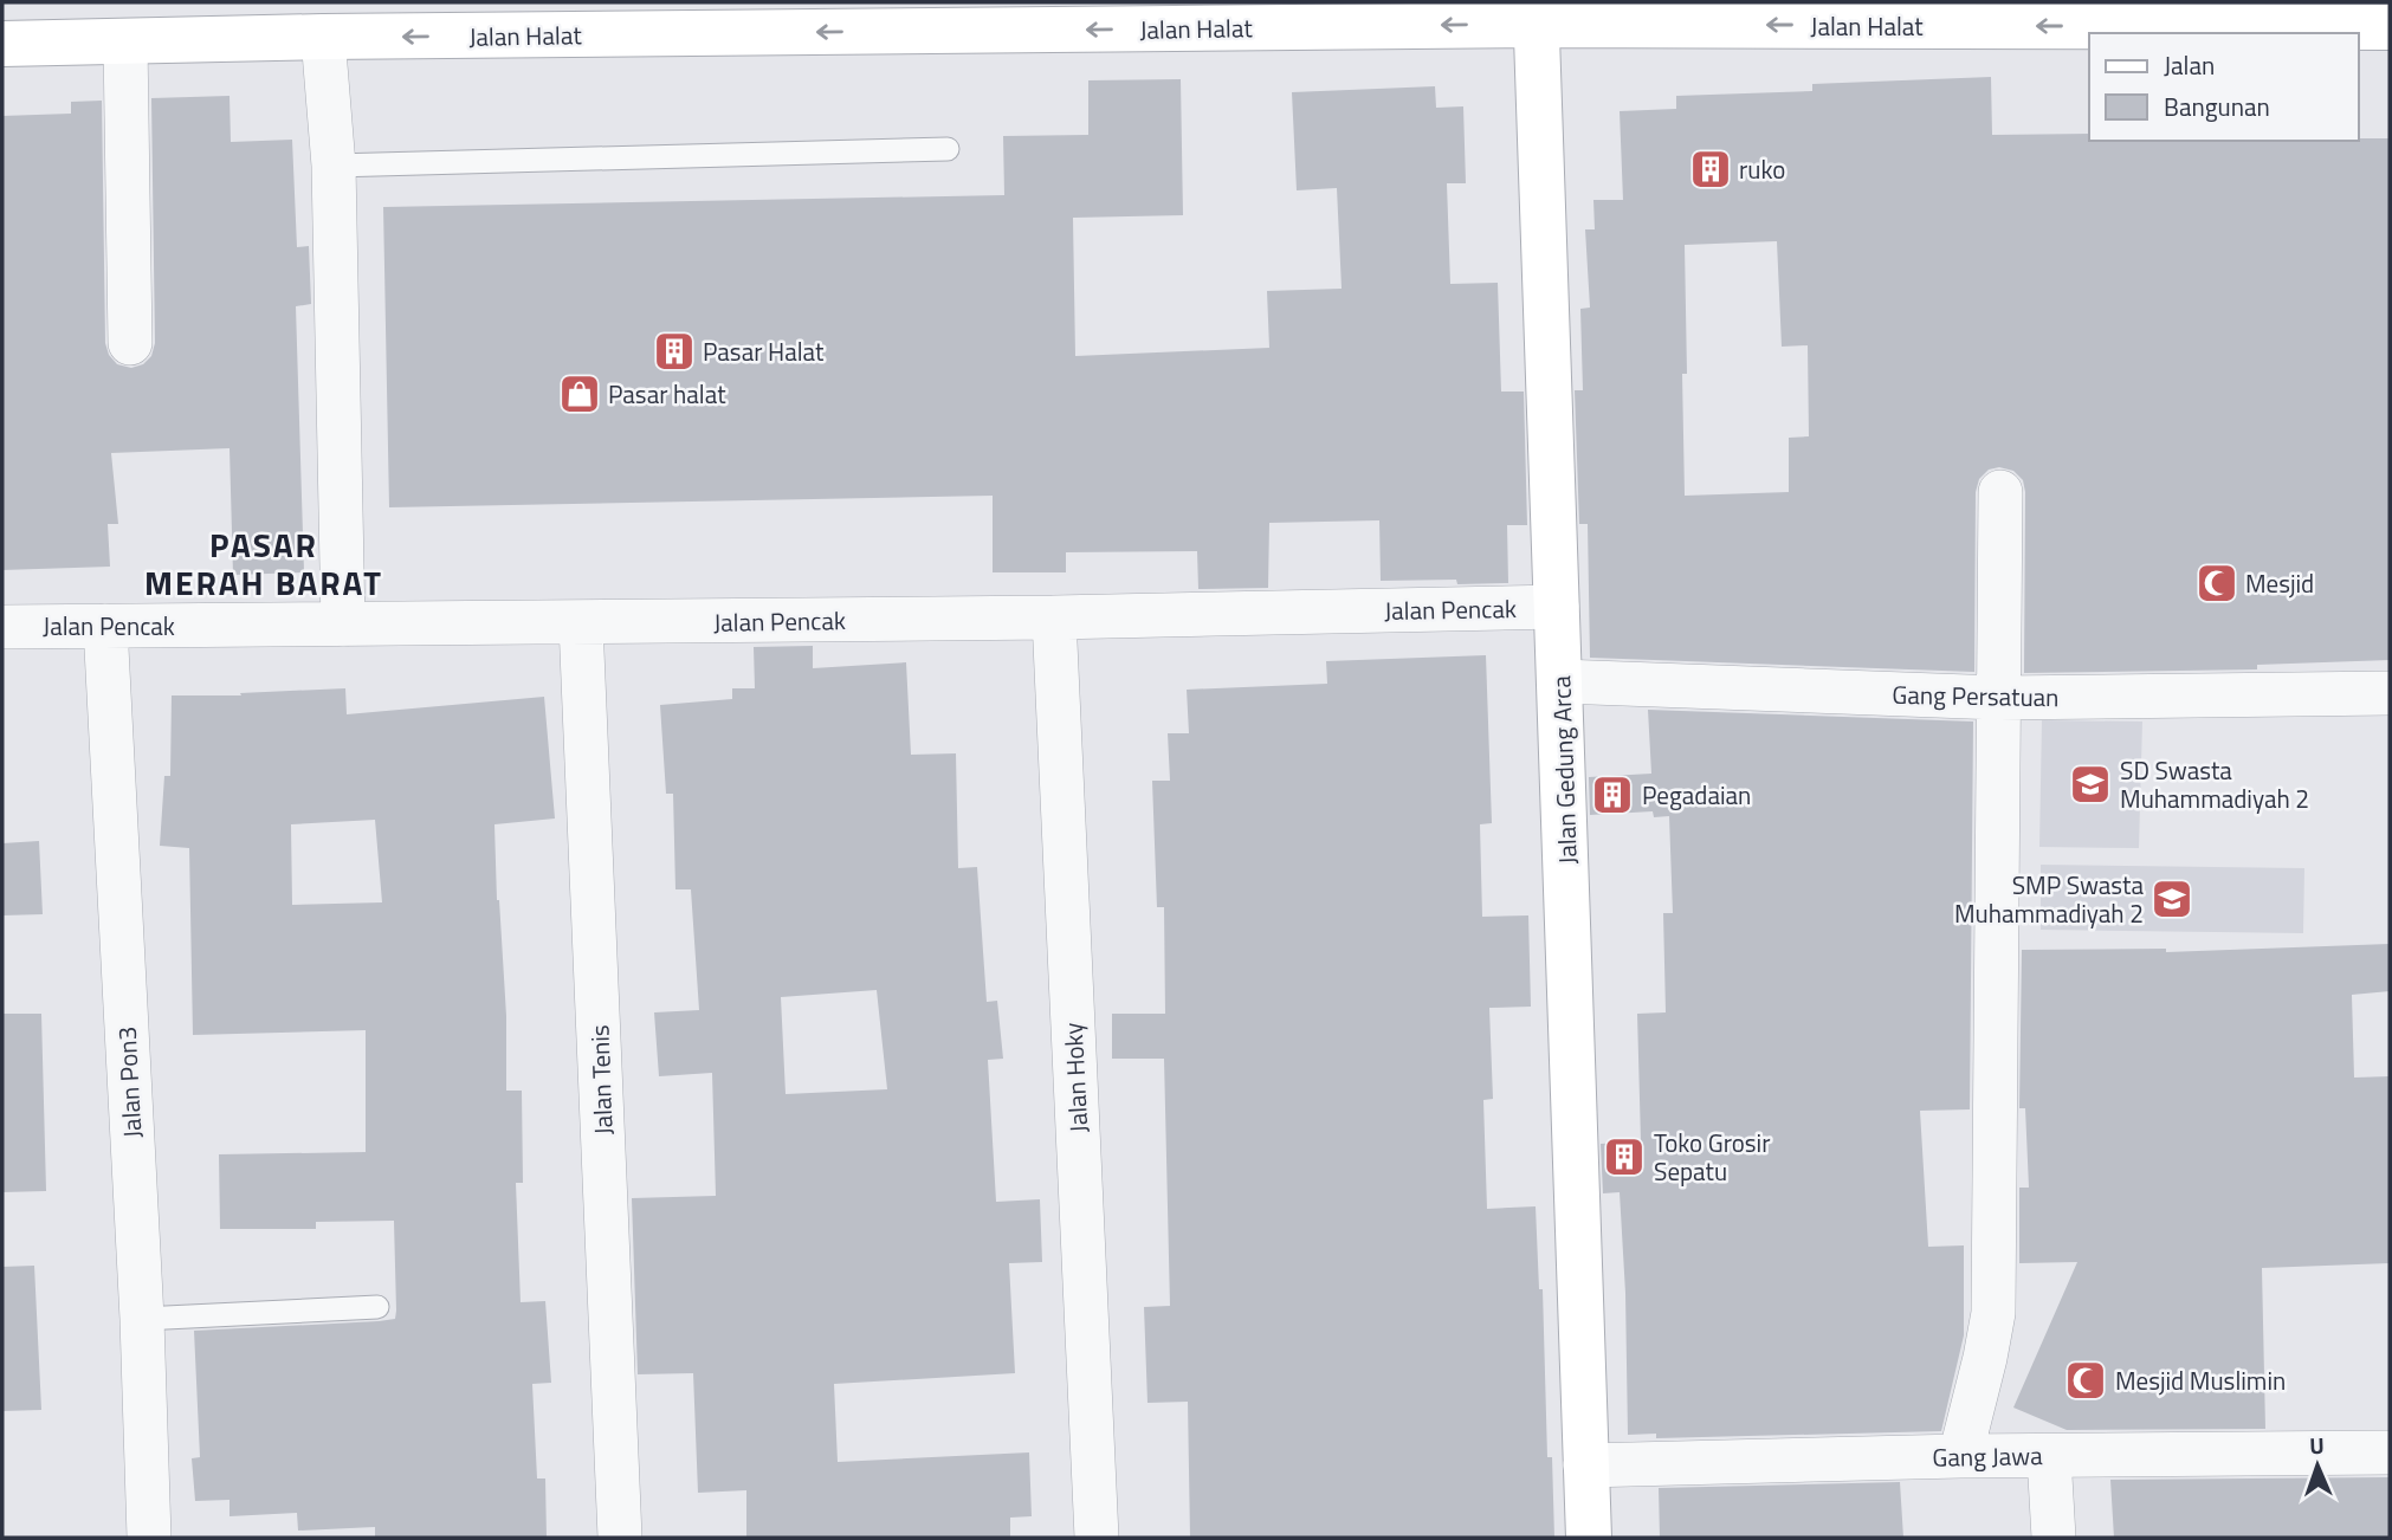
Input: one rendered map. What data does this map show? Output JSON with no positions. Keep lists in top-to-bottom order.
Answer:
{
  "streets": {
    "main road": ["Jalan Halat", "Jalan Gedung Arca"],
    "street": [
      "Jalan Pencak",
      "Gang Persatuan",
      "Jalan Hoky",
      "Jalan Tenis",
      "Jalan Pon3",
      "Gang Jawa"
    ]
  },
  "crossings": [
    ["Jalan Halat", "Jalan Gedung Arca"],
    ["Jalan Pencak", "Jalan Gedung Arca"],
    ["Jalan Pencak", "Jalan Hoky"],
    ["Jalan Pencak", "Jalan Tenis"],
    ["Jalan Pencak", "Jalan Pon3"],
    ["Gang Persatuan", "Jalan Gedung Arca"],
    ["Jalan Gedung Arca", "Gang Jawa"]
  ],
  "one_way": ["Jalan Halat"],
  "districts": ["PASAR MERAH BARAT"],
  "places": {
    "building": [
      "ruko",
      "Pasar Halat",
      "Pegadaian",
      "Toko Grosir Sepatu"
    ],
    "shop": ["Pasar halat"],
    "mosque": ["Mesjid", "Mesjid Muslimin"],
    "school or university": ["SD Swasta Muhammadiyah 2", "SMP Swasta Muhammadiyah 2"]
  },
  "legend": ["Jalan", "Bangunan"],
  "north": "top"
}
